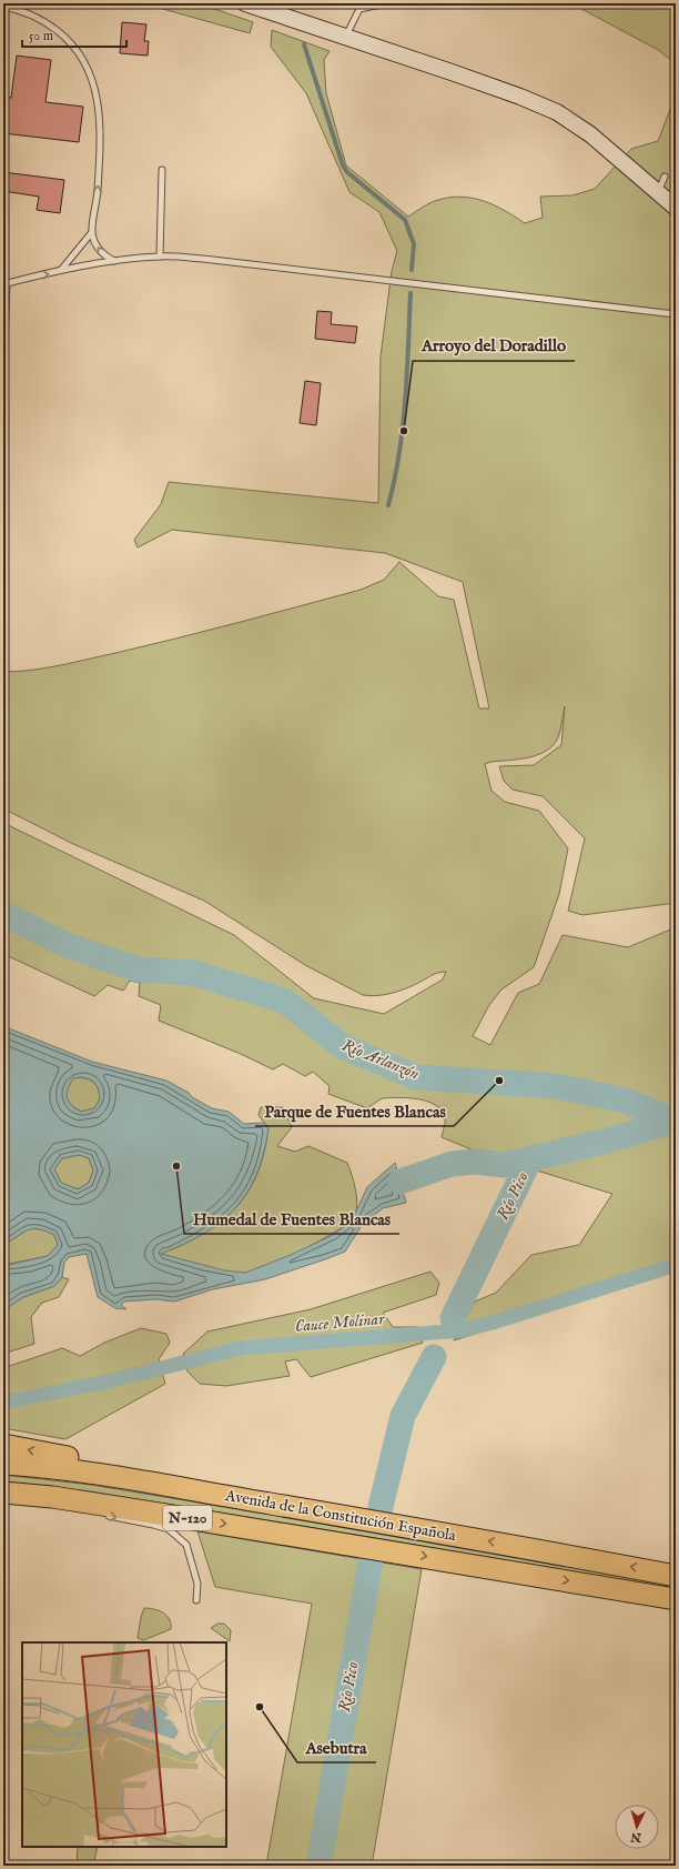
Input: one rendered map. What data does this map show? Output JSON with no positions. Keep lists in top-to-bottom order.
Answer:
{
  "streets": {
    "highway": ["Avenida de la Constitución Española", "N-120"]
  },
  "water": ["Río Arlanzón", "Río Pico", "Cauce Molinar"],
  "places": [
    "Arroyo del Doradillo",
    "Parque de Fuentes Blancas",
    "Humedal de Fuentes Blancas",
    "Asebutra"
  ],
  "scale_bar": "50 m",
  "north": "bottom"
}
